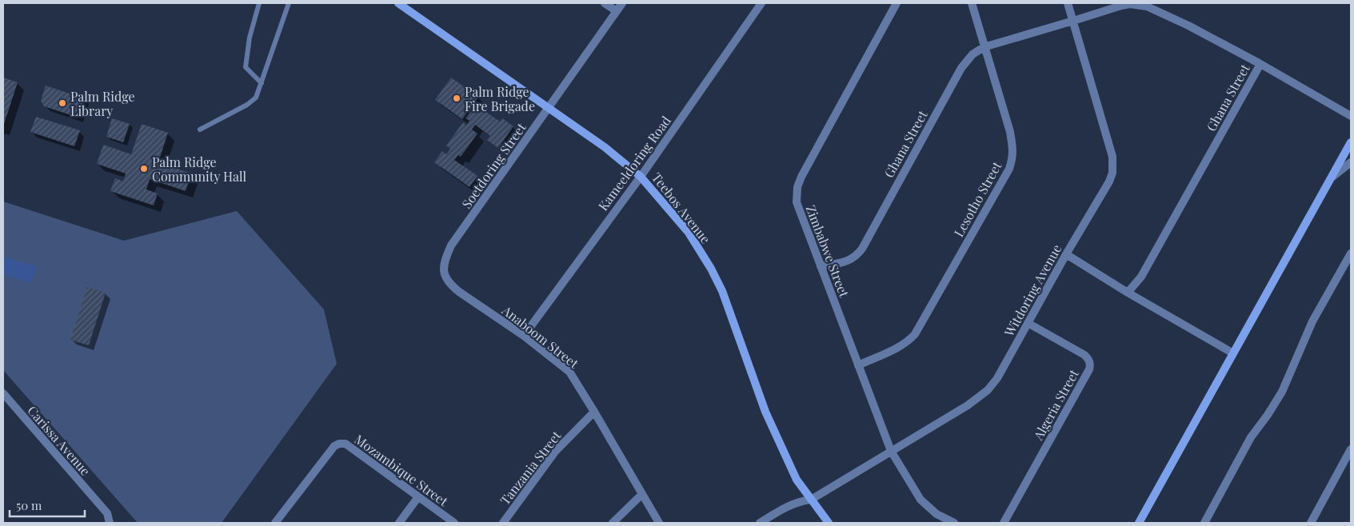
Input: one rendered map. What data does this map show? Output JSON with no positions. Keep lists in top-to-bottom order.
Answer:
{
  "streets": {
    "street": [
      "Ghana Street",
      "Kameeldoring Road",
      "Soetdoring Street",
      "Lesotho Street",
      "Teebos Avenue",
      "Zimbabwe Street",
      "Witdoring Avenue",
      "Anaboom Street",
      "Algeria Street",
      "Carissa Avenue",
      "Tanzania Street",
      "Mozambique Street"
    ]
  },
  "crossings": [
    ["Ghana Street", "Lesotho Street"],
    ["Ghana Street", "Zimbabwe Street"],
    ["Ghana Street", "Witdoring Avenue"],
    ["Kameeldoring Road", "Teebos Avenue"],
    ["Kameeldoring Road", "Anaboom Street"],
    ["Soetdoring Street", "Teebos Avenue"],
    ["Soetdoring Street", "Anaboom Street"],
    ["Lesotho Street", "Zimbabwe Street"],
    ["Teebos Avenue", "Witdoring Avenue"],
    ["Zimbabwe Street", "Witdoring Avenue"],
    ["Witdoring Avenue", "Algeria Street"],
    ["Anaboom Street", "Tanzania Street"]
  ],
  "places": ["Palm Ridge Fire Brigade", "Palm Ridge Library", "Palm Ridge Community Hall"],
  "scale_bar": "50 m"
}
